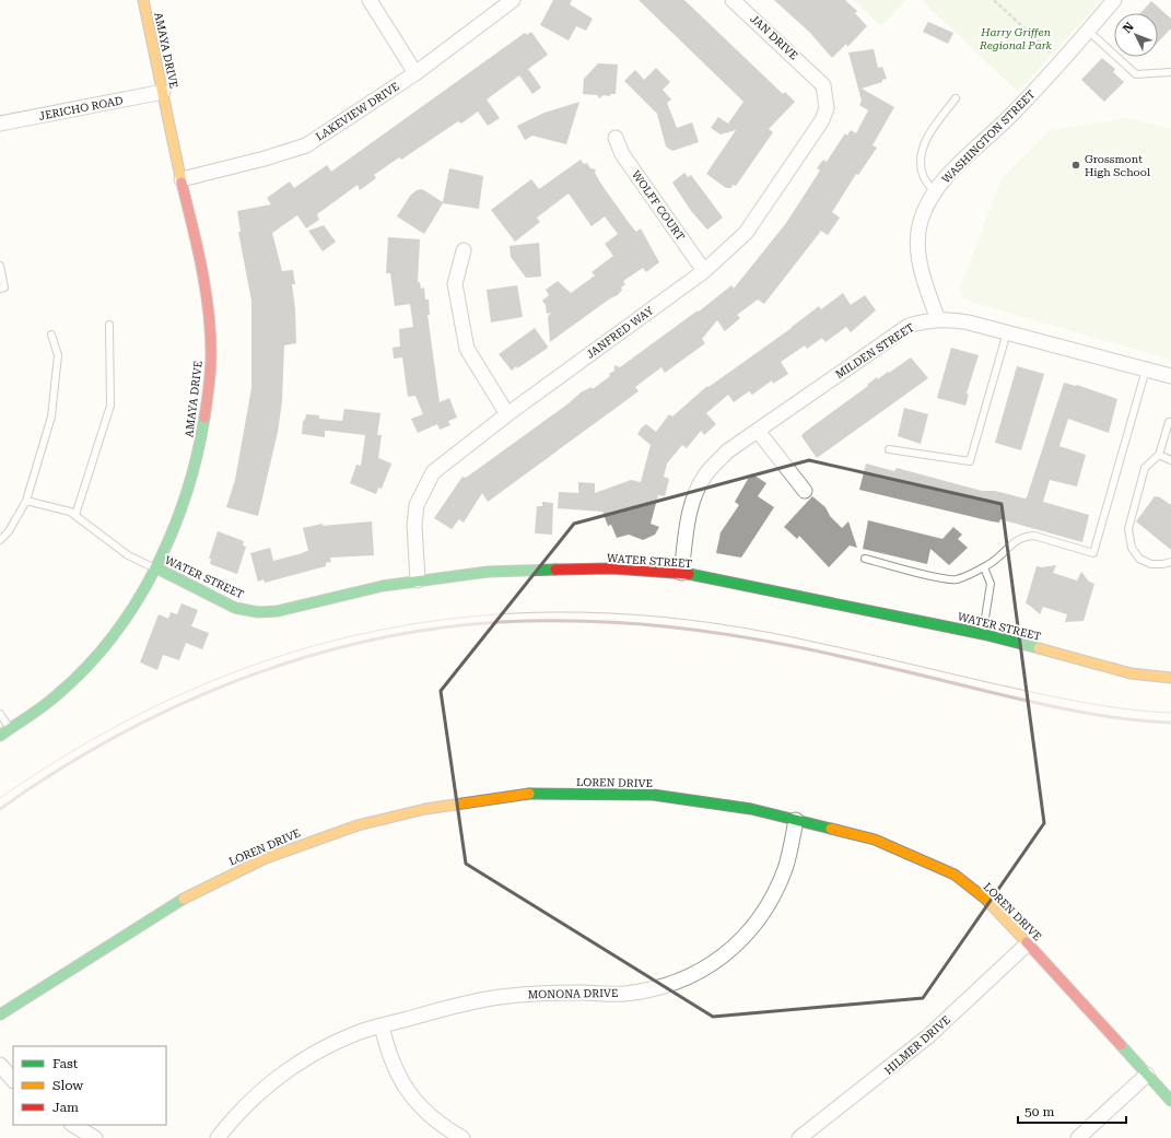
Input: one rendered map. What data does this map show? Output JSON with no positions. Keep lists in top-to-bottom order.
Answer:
{
  "streets": {
    "street": [
      "JAN DRIVE",
      "AMAYA DRIVE",
      "JERICHO ROAD",
      "LAKEVIEW DRIVE",
      "WASHINGTON STREET",
      "WOLFF COURT",
      "JANFRED WAY",
      "MILDEN STREET",
      "WATER STREET",
      "LOREN DRIVE",
      "MONONA DRIVE",
      "HILMER DRIVE"
    ]
  },
  "crossings": [
    ["JAN DRIVE", "JANFRED WAY"],
    ["AMAYA DRIVE", "JERICHO ROAD"],
    ["AMAYA DRIVE", "LAKEVIEW DRIVE"],
    ["AMAYA DRIVE", "WATER STREET"],
    ["WASHINGTON STREET", "MILDEN STREET"],
    ["WOLFF COURT", "JANFRED WAY"],
    ["JANFRED WAY", "WATER STREET"],
    ["MILDEN STREET", "WATER STREET"],
    ["LOREN DRIVE", "MONONA DRIVE"],
    ["LOREN DRIVE", "HILMER DRIVE"]
  ],
  "parks": ["Harry Griffen Regional Park"],
  "places": ["Grossmont High School"],
  "legend": ["Fast", "Slow", "Jam"],
  "scale_bar": "50 m",
  "north": "top left"
}
